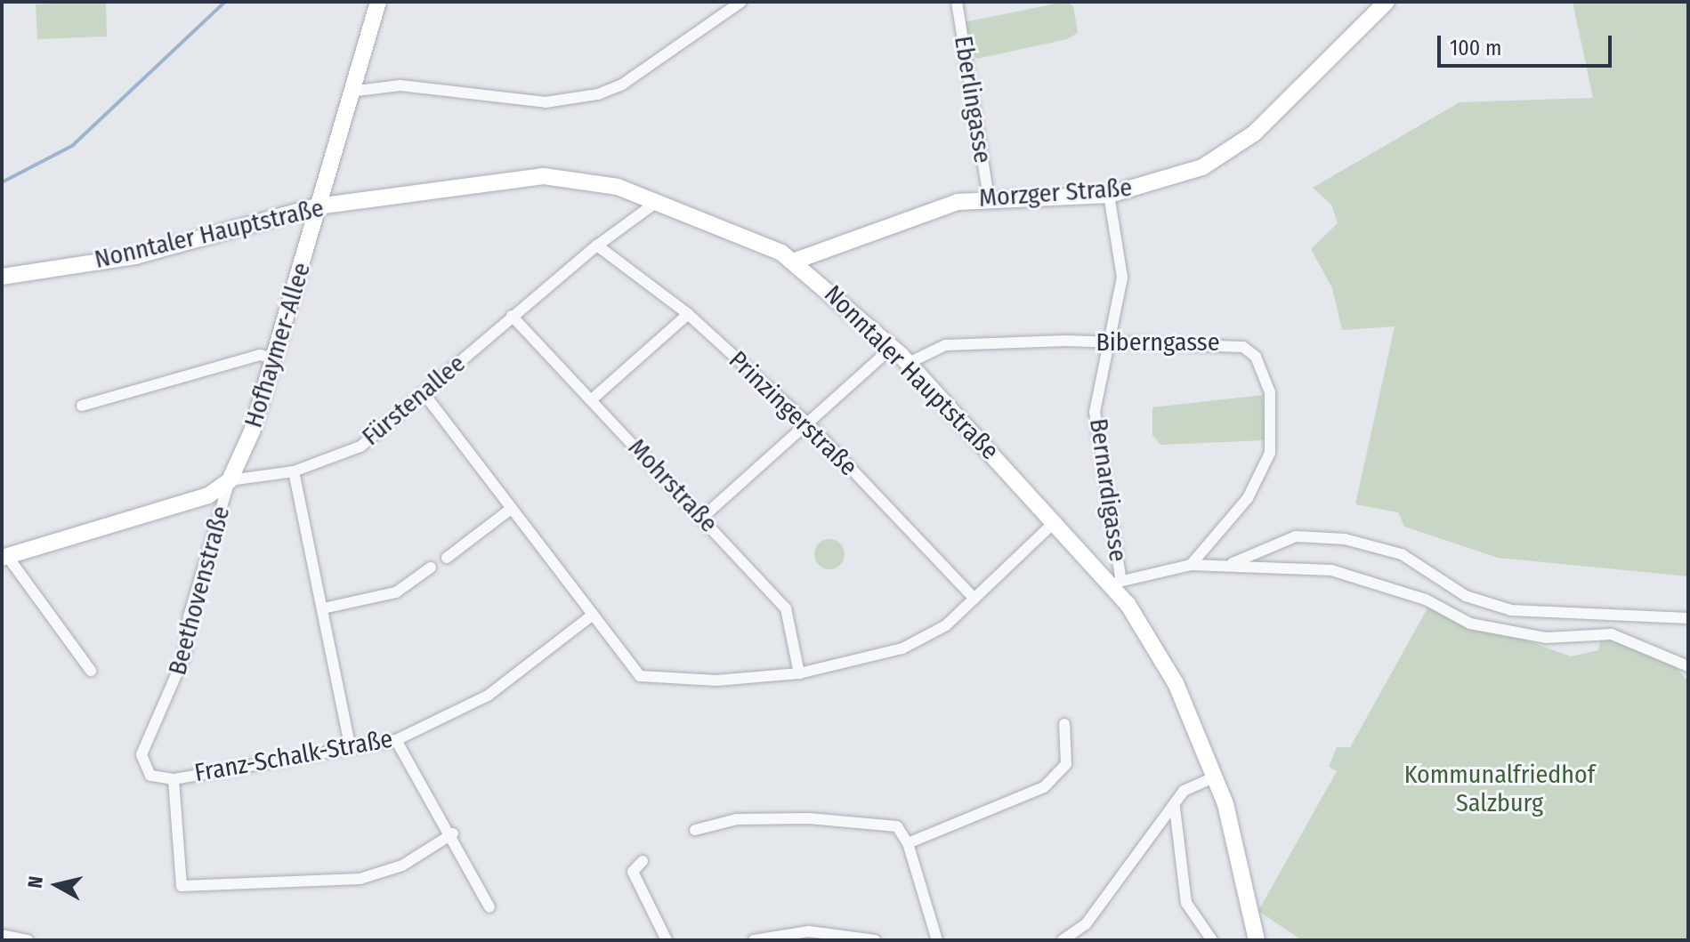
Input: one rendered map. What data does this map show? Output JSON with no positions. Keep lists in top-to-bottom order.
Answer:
{
  "streets": {
    "main road": [
      "Morzger Straße",
      "Nonntaler Hauptstraße",
      "Hofhaymer-Allee",
      "Fürstenallee"
    ],
    "street": [
      "Eberlingasse",
      "Biberngasse",
      "Prinzingerstraße",
      "Mohrstraße",
      "Bernardigasse",
      "Beethovenstraße",
      "Franz-Schalk-Straße"
    ]
  },
  "crossings": [
    ["Eberlingasse", "Morzger Straße"],
    ["Morzger Straße", "Nonntaler Hauptstraße"],
    ["Morzger Straße", "Bernardigasse"],
    ["Nonntaler Hauptstraße", "Biberngasse"],
    ["Nonntaler Hauptstraße", "Hofhaymer-Allee"],
    ["Nonntaler Hauptstraße", "Fürstenallee"],
    ["Nonntaler Hauptstraße", "Bernardigasse"],
    ["Biberngasse", "Bernardigasse"],
    ["Hofhaymer-Allee", "Fürstenallee"],
    ["Hofhaymer-Allee", "Beethovenstraße"],
    ["Fürstenallee", "Prinzingerstraße"],
    ["Fürstenallee", "Mohrstraße"],
    ["Fürstenallee", "Beethovenstraße"],
    ["Beethovenstraße", "Franz-Schalk-Straße"]
  ],
  "parks": ["Kommunalfriedhof Salzburg"],
  "scale_bar": "100 m",
  "north": "left"
}
